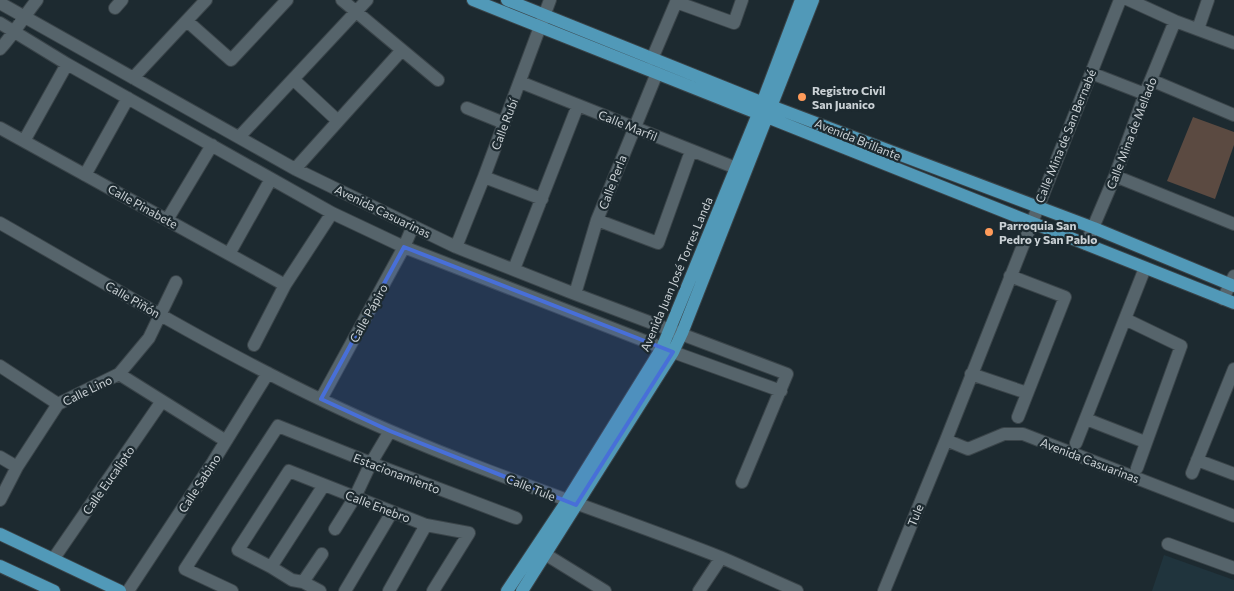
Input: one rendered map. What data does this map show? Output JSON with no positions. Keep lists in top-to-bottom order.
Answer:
{
  "streets": {
    "main road": ["Avenida Brillante", "Avenida Juan José Torres Landa"],
    "street": [
      "Calle Rubí",
      "Calle Marfil",
      "Calle Mina de Mellado",
      "Calle Mina de San Bernabé",
      "Calle Perla",
      "Calle Pinabete",
      "Avenida Casuarinas",
      "Calle Piñón",
      "Calle Pápiro",
      "Calle Lino",
      "Estacionamiento",
      "Calle Eucalipto",
      "Calle Sabino",
      "Calle Tule",
      "Calle Enebro",
      "Tule"
    ]
  },
  "crossings": [
    ["Calle Rubí", "Calle Marfil"],
    ["Calle Rubí", "Avenida Brillante"],
    ["Calle Rubí", "Avenida Casuarinas"],
    ["Calle Marfil", "Calle Perla"],
    ["Calle Marfil", "Avenida Juan José Torres Landa"],
    ["Calle Mina de Mellado", "Avenida Brillante"],
    ["Calle Mina de San Bernabé", "Avenida Brillante"],
    ["Calle Mina de San Bernabé", "Avenida Casuarinas"],
    ["Calle Mina de San Bernabé", "Tule"],
    ["Avenida Brillante", "Calle Perla"],
    ["Avenida Brillante", "Avenida Juan José Torres Landa"],
    ["Calle Perla", "Avenida Casuarinas"],
    ["Avenida Casuarinas", "Avenida Juan José Torres Landa"],
    ["Avenida Casuarinas", "Calle Pápiro"],
    ["Avenida Casuarinas", "Tule"],
    ["Avenida Juan José Torres Landa", "Calle Tule"],
    ["Calle Piñón", "Calle Lino"],
    ["Calle Piñón", "Calle Sabino"],
    ["Calle Piñón", "Calle Tule"],
    ["Calle Pápiro", "Calle Tule"],
    ["Calle Sabino", "Calle Tule"]
  ],
  "places": ["Registro Civil San Juanico", "Parroquia San Pedro y San Pablo"]
}
